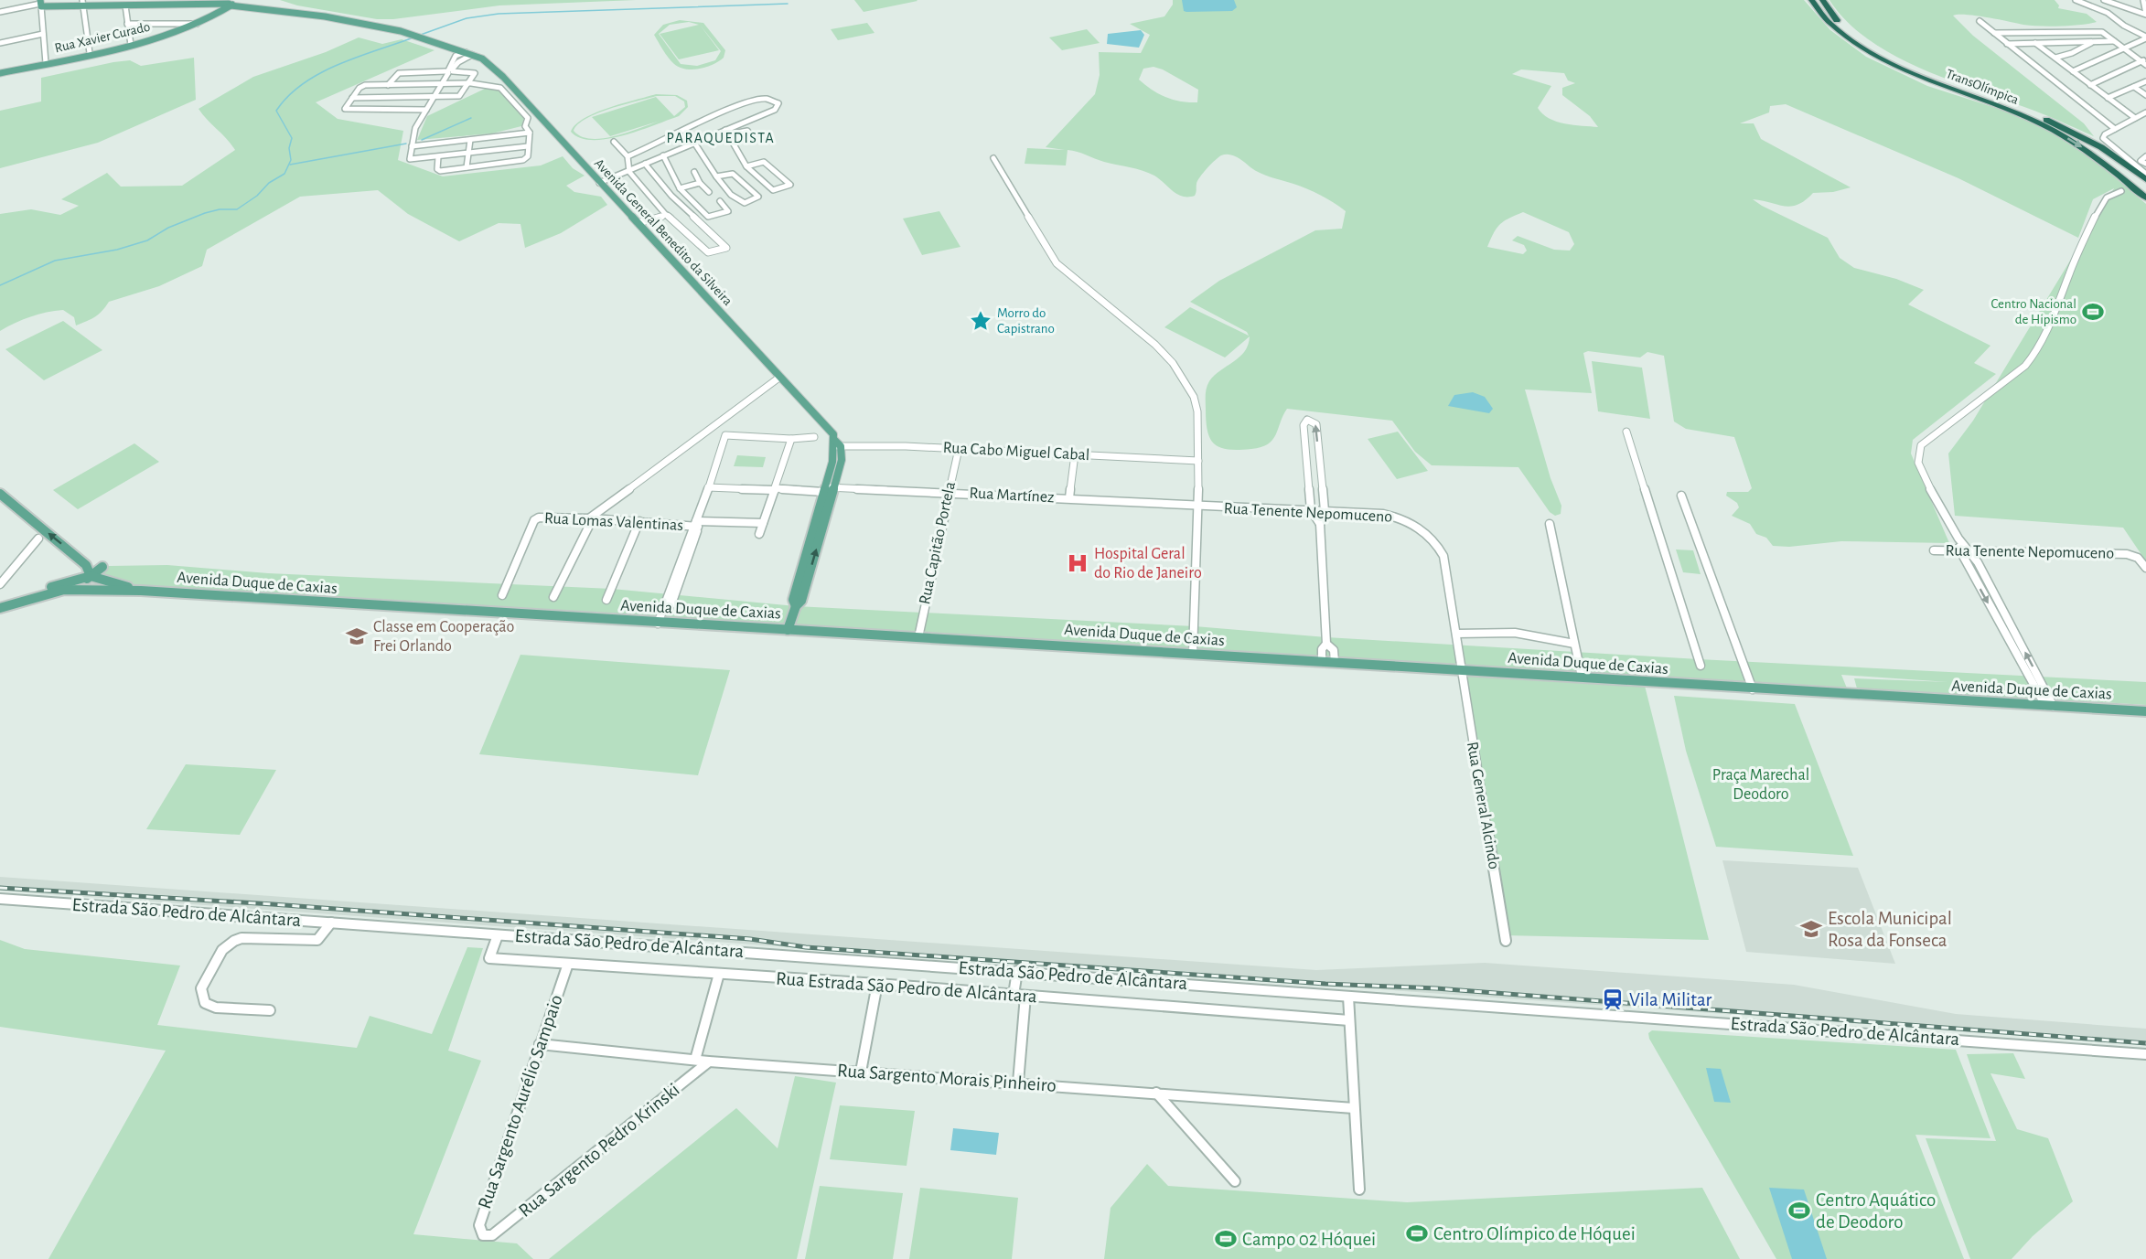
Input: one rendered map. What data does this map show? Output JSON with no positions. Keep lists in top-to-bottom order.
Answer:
{
  "streets": {
    "highway": ["TransOlímpica"],
    "main road": ["Rua Xavier Curado", "Avenida General Benedito da Silveira", "Avenida Duque de Caxias"],
    "street": [
      "Rua Cabo Miguel Cabal",
      "Rua Martínez",
      "Rua Tenente Nepomuceno",
      "Rua Lomas Valentinas",
      "Rua Capitão Portela",
      "Rua General Alcindo",
      "Estrada São Pedro de Alcântara",
      "Rua Estrada São Pedro de Alcântara",
      "Rua Sargento Morais Pinheiro",
      "Rua Sargento Aurélio Sampaio",
      "Rua Sargento Pedro Krinski"
    ]
  },
  "crossings": [
    ["Rua Xavier Curado", "Avenida General Benedito da Silveira"],
    ["Avenida General Benedito da Silveira", "Rua Cabo Miguel Cabal"],
    ["Rua Cabo Miguel Cabal", "Rua Capitão Portela"],
    ["Rua Martínez", "Rua Tenente Nepomuceno"],
    ["Rua Martínez", "Rua Capitão Portela"],
    ["Rua Capitão Portela", "Avenida Duque de Caxias"],
    ["Avenida Duque de Caxias", "Rua General Alcindo"],
    ["Estrada São Pedro de Alcântara", "Rua Estrada São Pedro de Alcântara"],
    ["Rua Estrada São Pedro de Alcântara", "Rua Sargento Aurélio Sampaio"],
    ["Rua Sargento Morais Pinheiro", "Rua Sargento Aurélio Sampaio"],
    ["Rua Sargento Morais Pinheiro", "Rua Sargento Pedro Krinski"],
    ["Rua Sargento Aurélio Sampaio", "Rua Sargento Pedro Krinski"]
  ],
  "districts": ["PARAQUEDISTA"],
  "parks": ["Praça Marechal Deodoro"],
  "places": {
    "sports": [
      "Centro Nacional de Hipismo",
      "Centro Aquático de Deodoro",
      "Centro Olímpico de Hóquei",
      "Campo 02 Hóquei"
    ],
    "place": ["Morro do Capistrano"],
    "hospital": ["Hospital Geral do Rio de Janeiro"],
    "school or university": ["Classe em Cooperação Frei Orlando", "Escola Municipal Rosa da Fonseca"],
    "station": ["Vila Militar"]
  }
}
